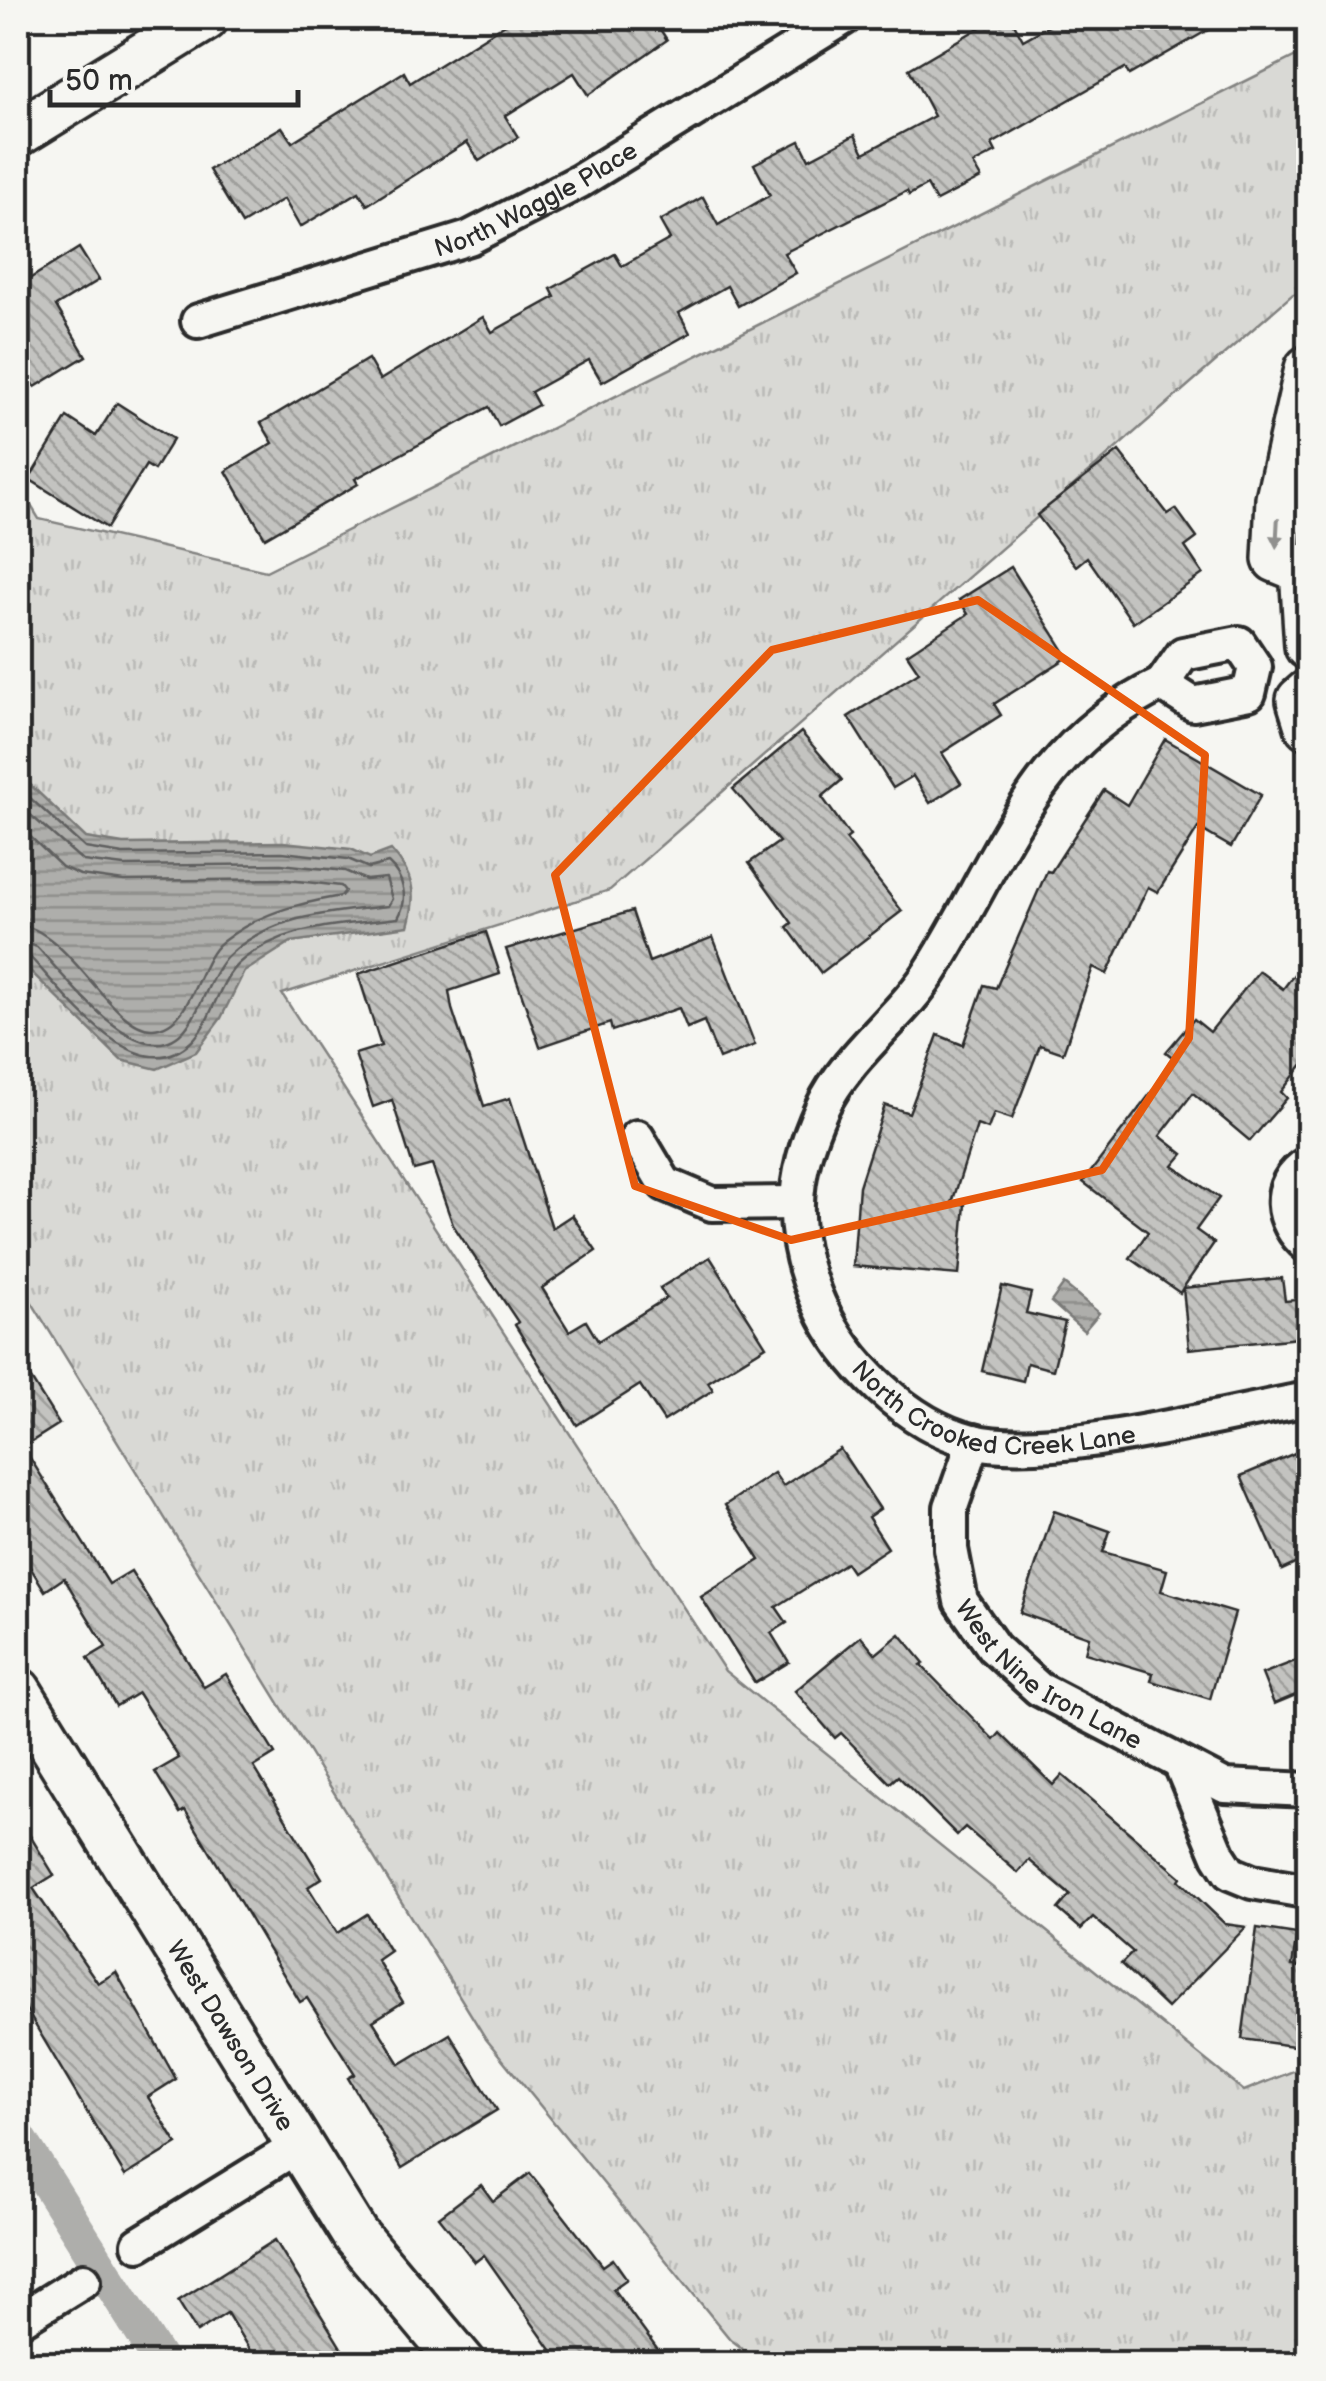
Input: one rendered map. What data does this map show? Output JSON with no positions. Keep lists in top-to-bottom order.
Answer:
{
  "streets": {
    "street": [
      "North Waggle Place",
      "North Crooked Creek Lane",
      "West Nine Iron Lane",
      "West Dawson Drive"
    ]
  },
  "crossings": [
    ["North Crooked Creek Lane", "West Nine Iron Lane"]
  ],
  "scale_bar": "50 m"
}
